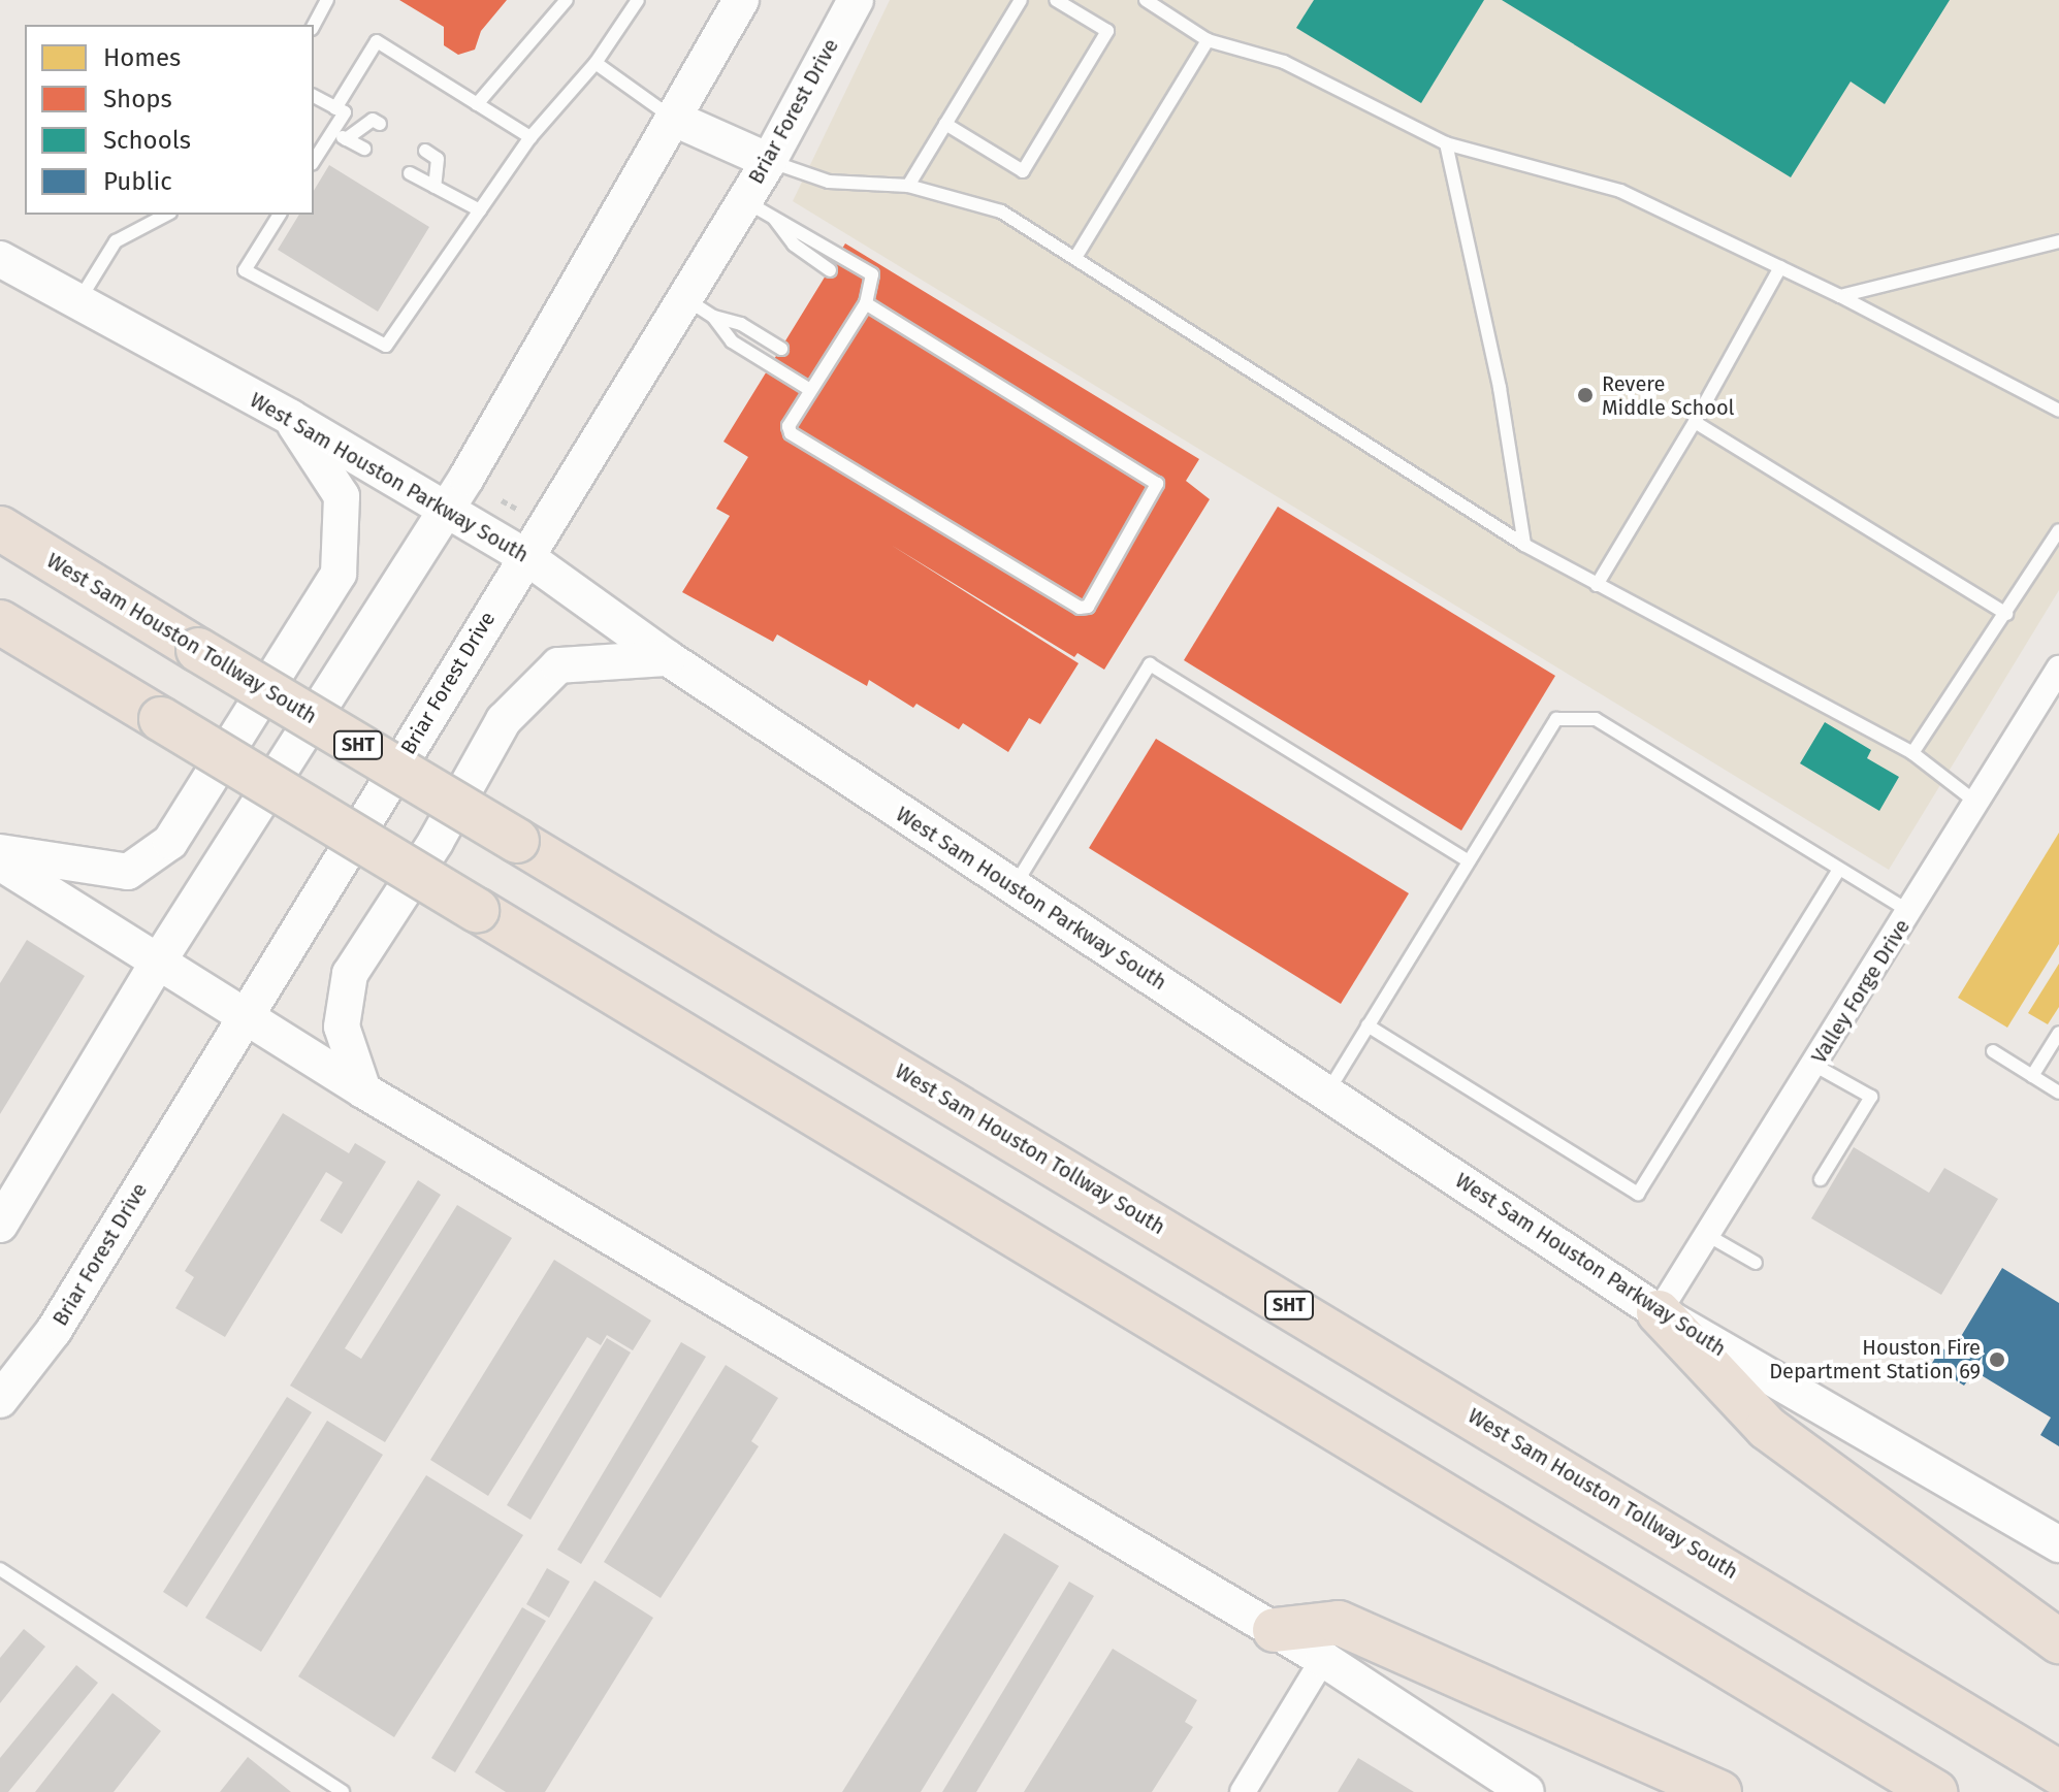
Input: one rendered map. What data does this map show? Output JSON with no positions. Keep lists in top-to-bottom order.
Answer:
{
  "streets": {
    "highway": ["West Sam Houston Tollway South", "SHT"],
    "main road": ["Briar Forest Drive", "West Sam Houston Parkway South"],
    "street": ["Valley Forge Drive"]
  },
  "crossings": [
    ["Briar Forest Drive", "West Sam Houston Parkway South"],
    ["West Sam Houston Parkway South", "Valley Forge Drive"]
  ],
  "places": ["Revere Middle School", "Houston Fire Department Station 69"],
  "legend": [
    "Homes",
    "Shops",
    "Schools",
    "Public"
  ]
}
